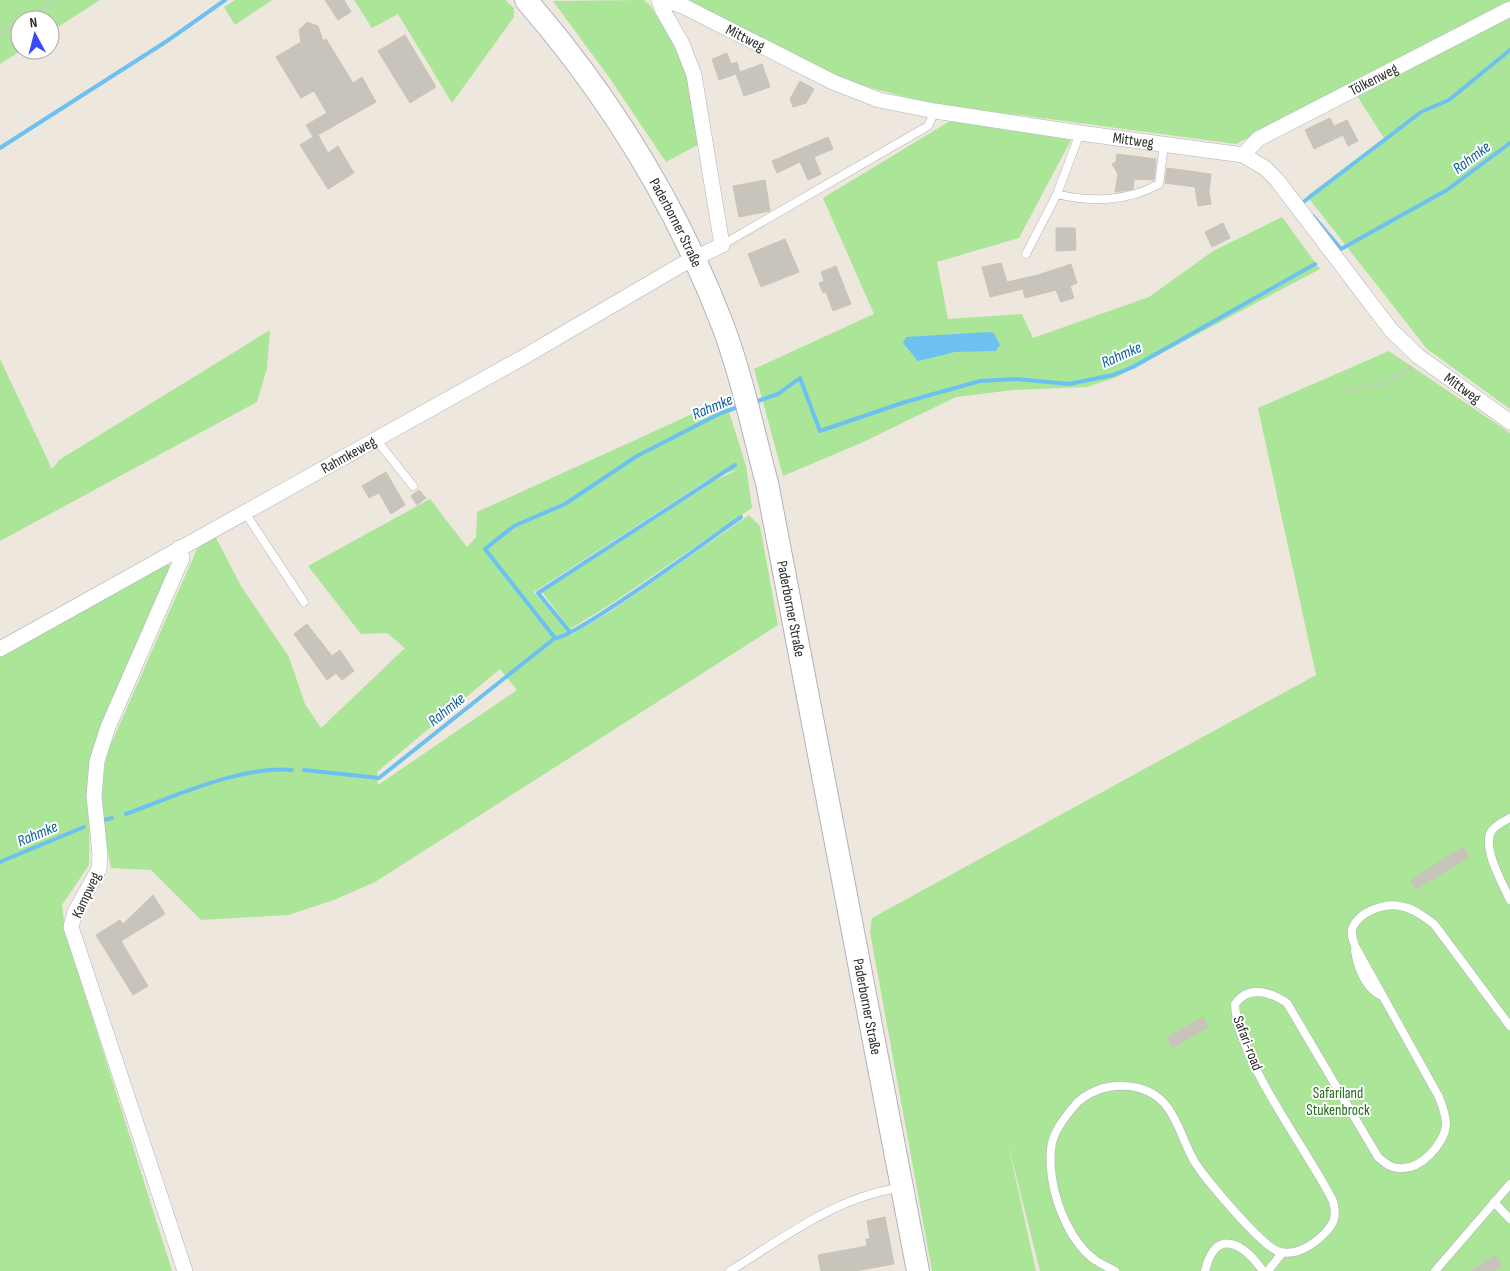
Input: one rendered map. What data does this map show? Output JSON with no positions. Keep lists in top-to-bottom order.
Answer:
{
  "streets": {
    "main road": ["Paderborner Straße"],
    "street": [
      "Mittweg",
      "Tölkenweg",
      "Rahmkeweg",
      "Kampweg"
    ],
    "lane": ["Safari-road"]
  },
  "crossings": [
    ["Mittweg", "Tölkenweg"],
    ["Paderborner Straße", "Rahmkeweg"],
    ["Rahmkeweg", "Kampweg"]
  ],
  "water": ["Rahmke"],
  "parks": ["Safariland Stukenbrock"],
  "north": "top"
}
